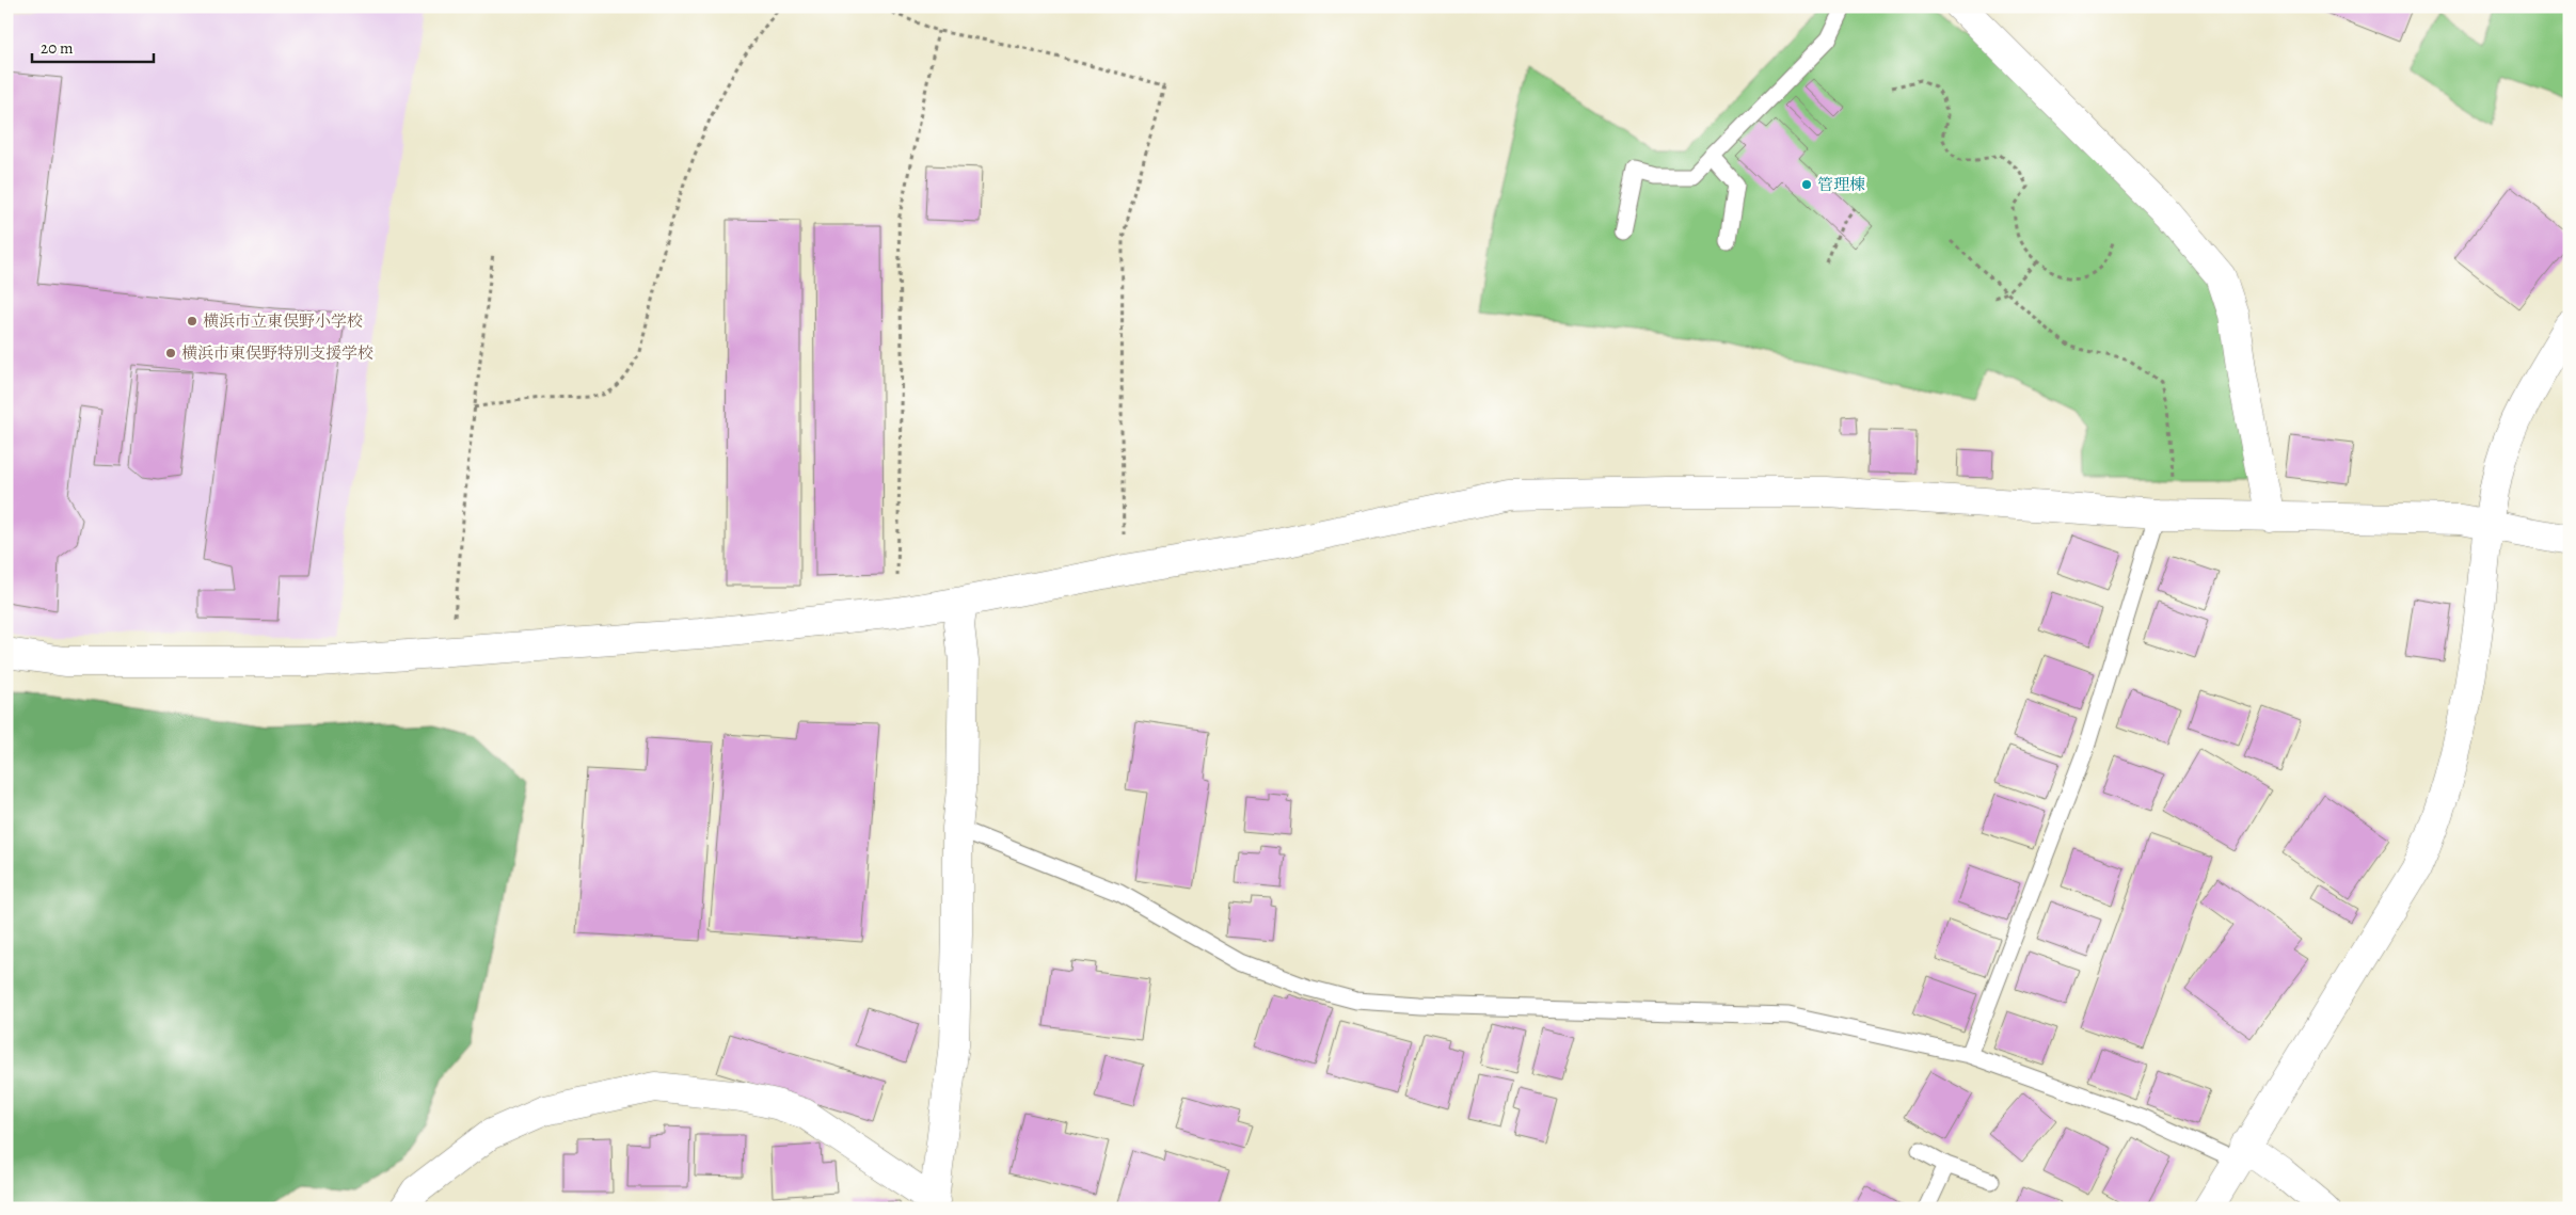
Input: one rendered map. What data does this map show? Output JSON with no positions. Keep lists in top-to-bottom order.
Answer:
{
  "places": ["管理棟", "横浜市立東俣野小学校", "横浜市東俣野特別支援学校"],
  "scale_bar": "20 m"
}
